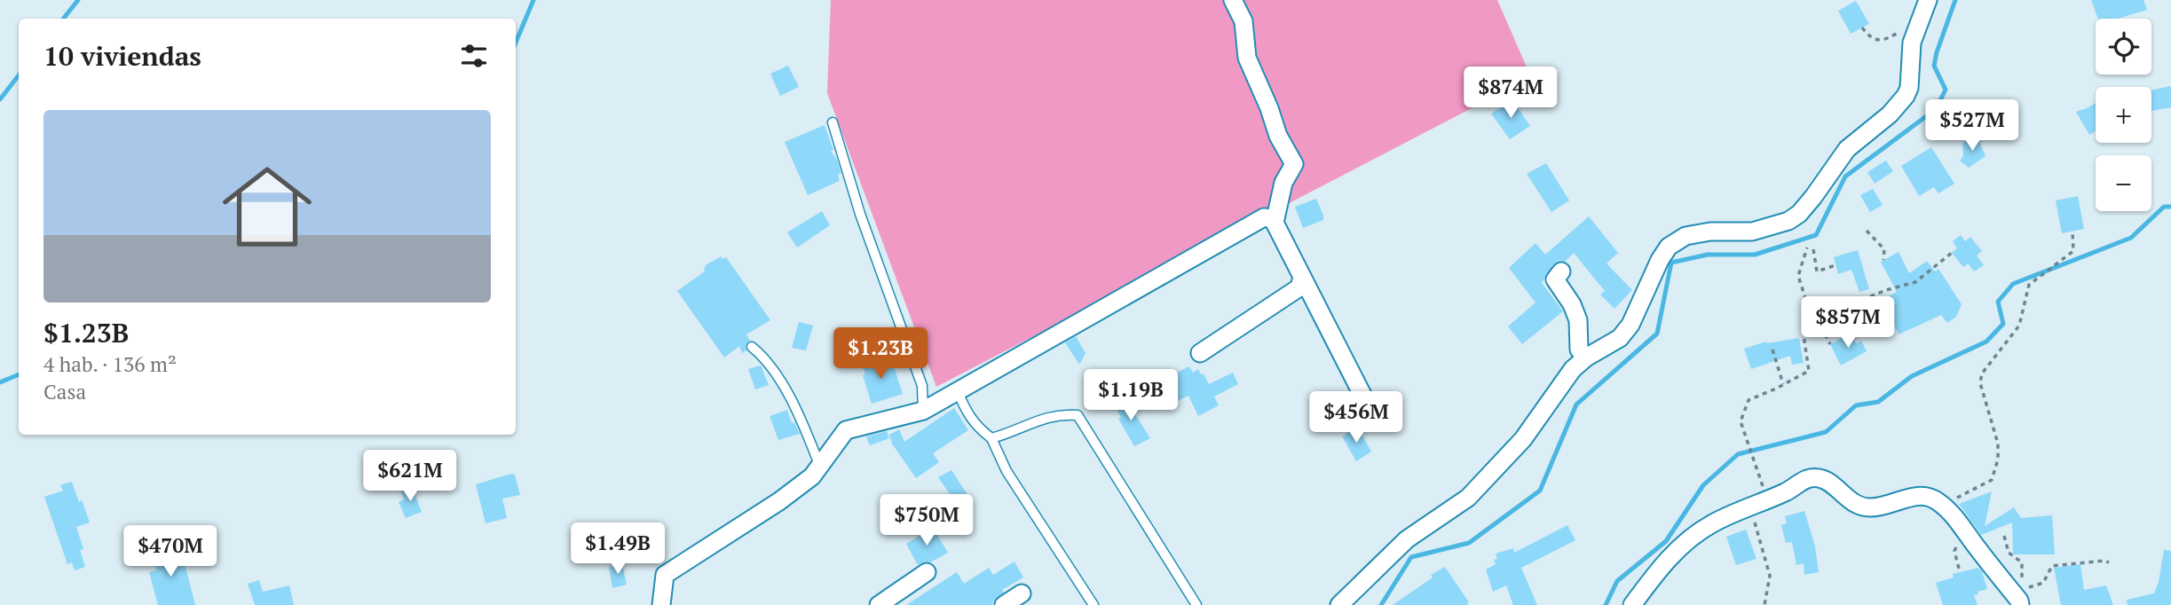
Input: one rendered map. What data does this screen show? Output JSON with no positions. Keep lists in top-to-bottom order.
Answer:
{
  "page": {
    "map_buttons": ["+", "−"],
    "heading": "10 viviendas",
    "price": [
      "$874M",
      "$527M",
      "$857M",
      "$1.23B",
      "$1.19B",
      "$456M",
      "$621M",
      "$750M",
      "$1.49B",
      "$470M"
    ],
    "list": [
      {
        "name": "$1.23B",
        "note": "4 hab. · 136 m² · Casa"
      }
    ]
  }
}
